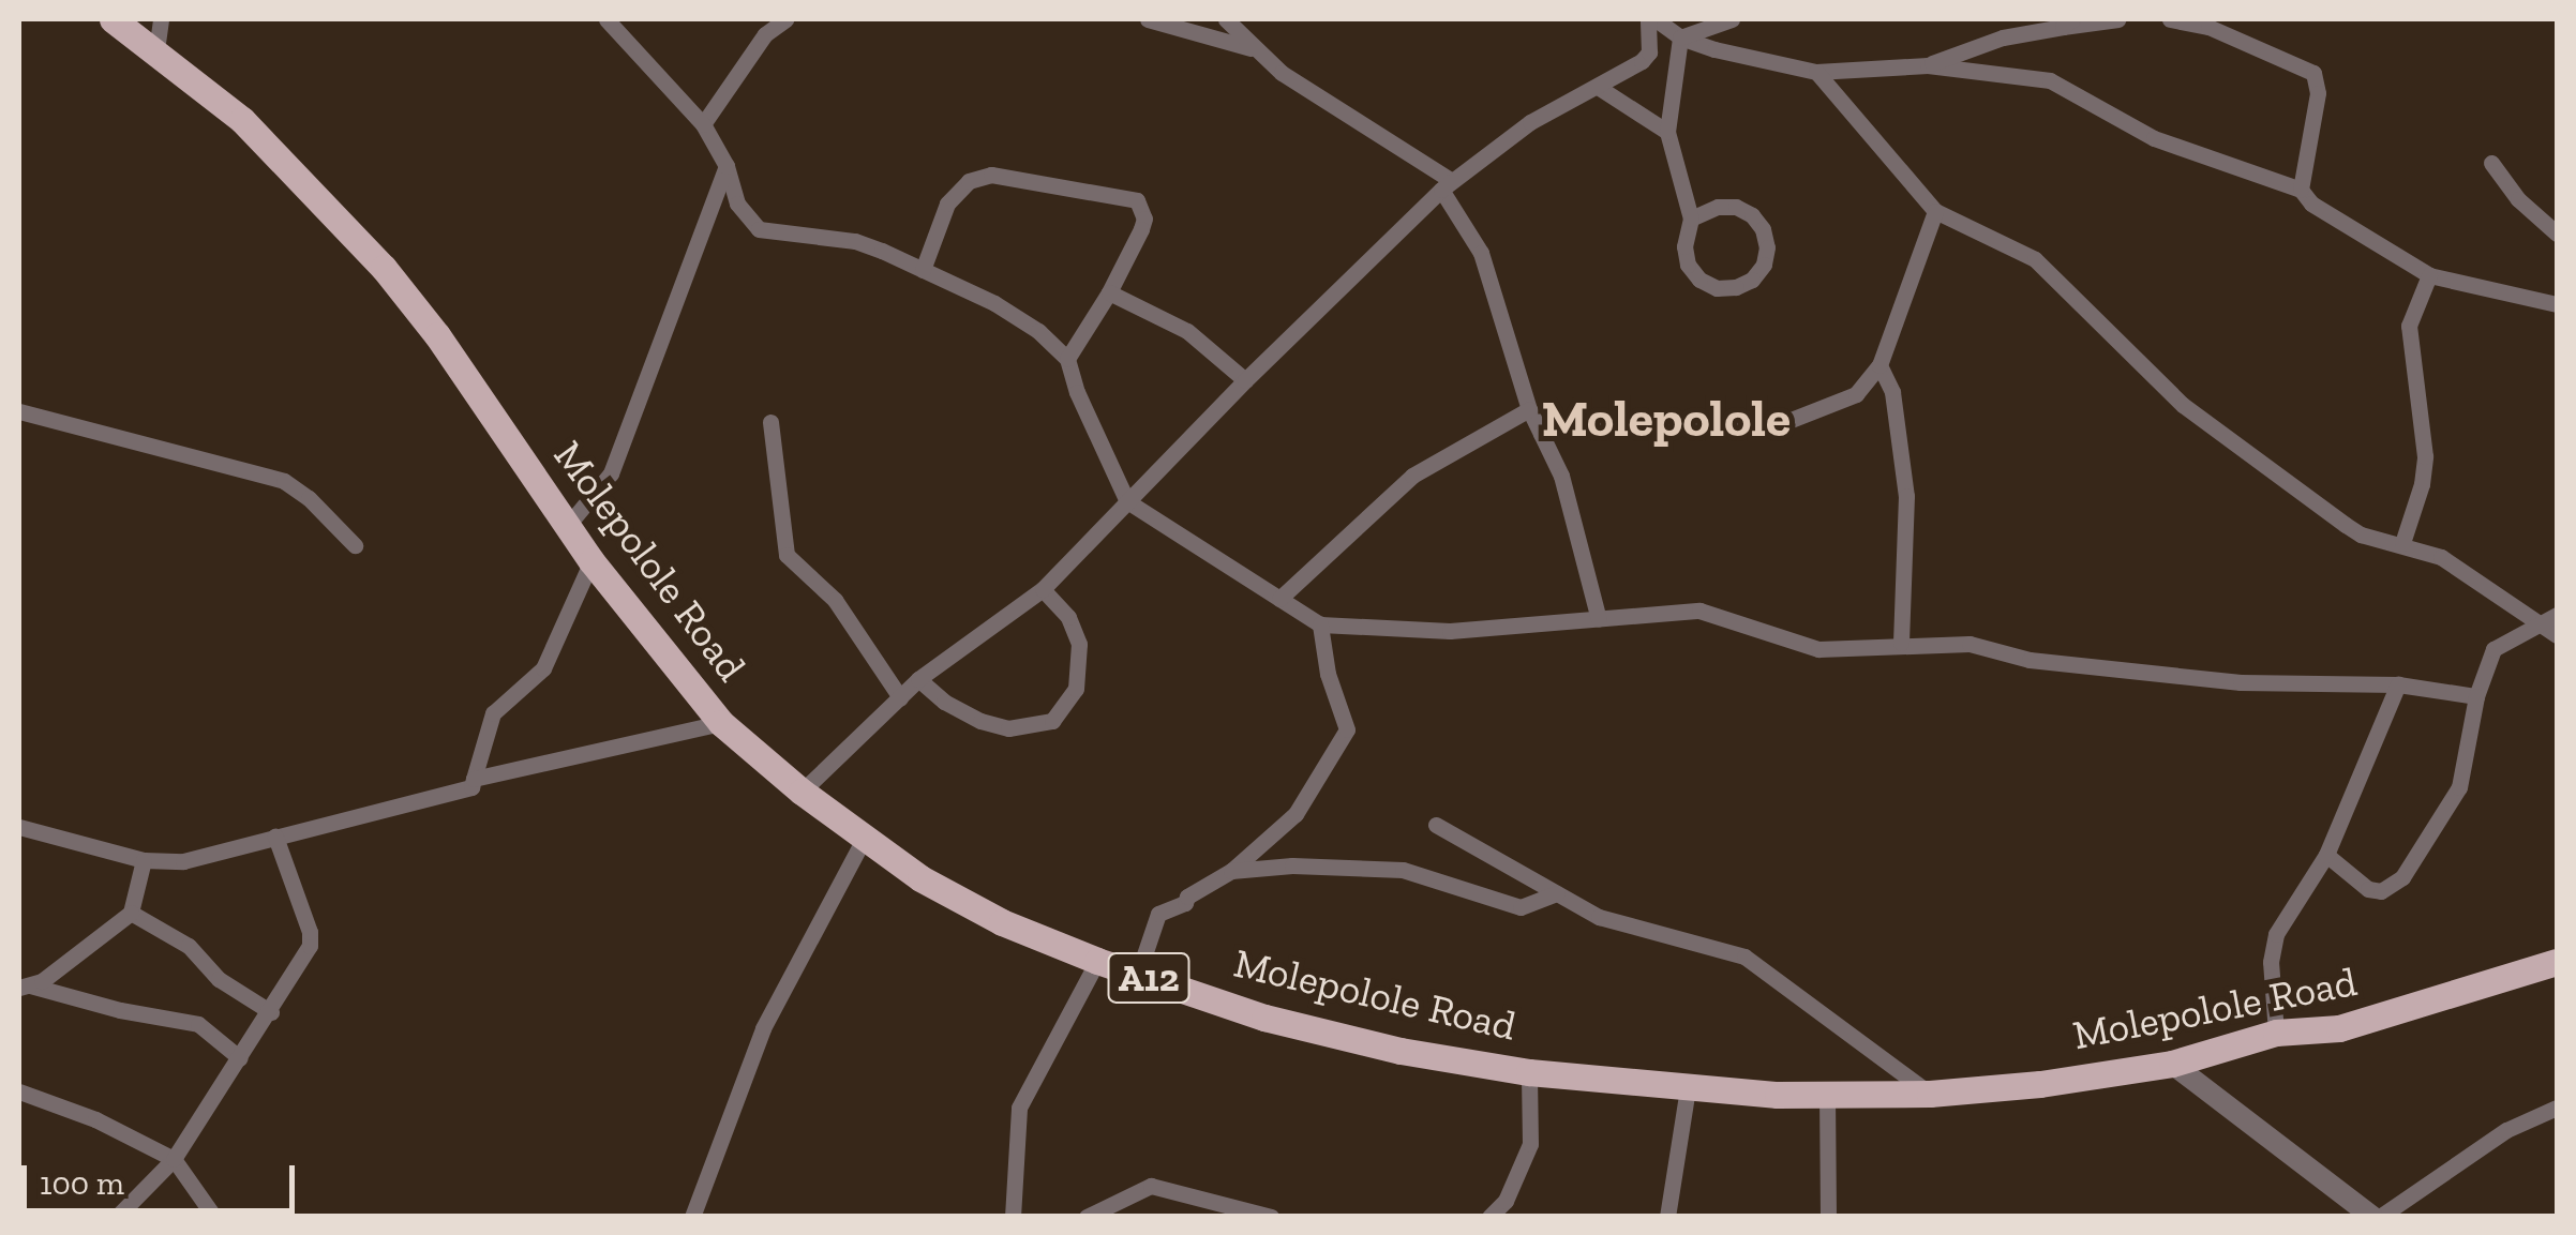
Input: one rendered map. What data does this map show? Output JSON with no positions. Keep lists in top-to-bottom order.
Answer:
{
  "streets": {
    "main road": ["Molepolole Road", "A12"]
  },
  "districts": ["Molepolole"],
  "scale_bar": "100 m"
}
